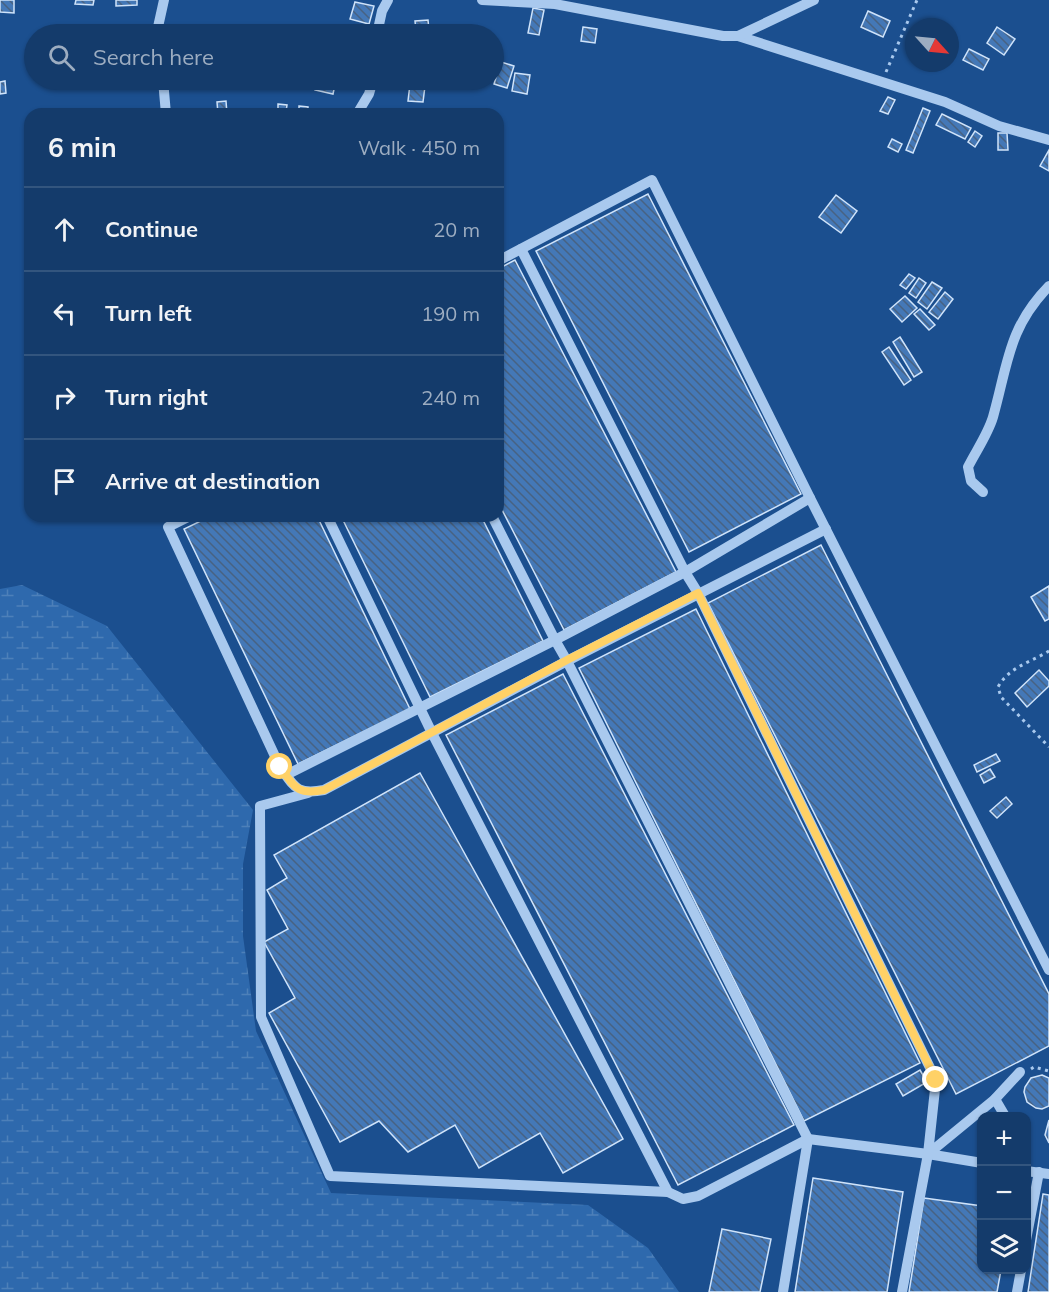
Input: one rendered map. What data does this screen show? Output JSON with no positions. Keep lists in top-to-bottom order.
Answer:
{
  "north": "bottom right",
  "page": {
    "search": "Search here",
    "heading": ["6 min", "Walk · 450 m"],
    "list": [
      ["Continue", "20 m"],
      ["Turn left", "190 m"],
      ["Turn right", "240 m"],
      "Arrive at destination"
    ],
    "map_buttons": ["+", "−"]
  }
}
